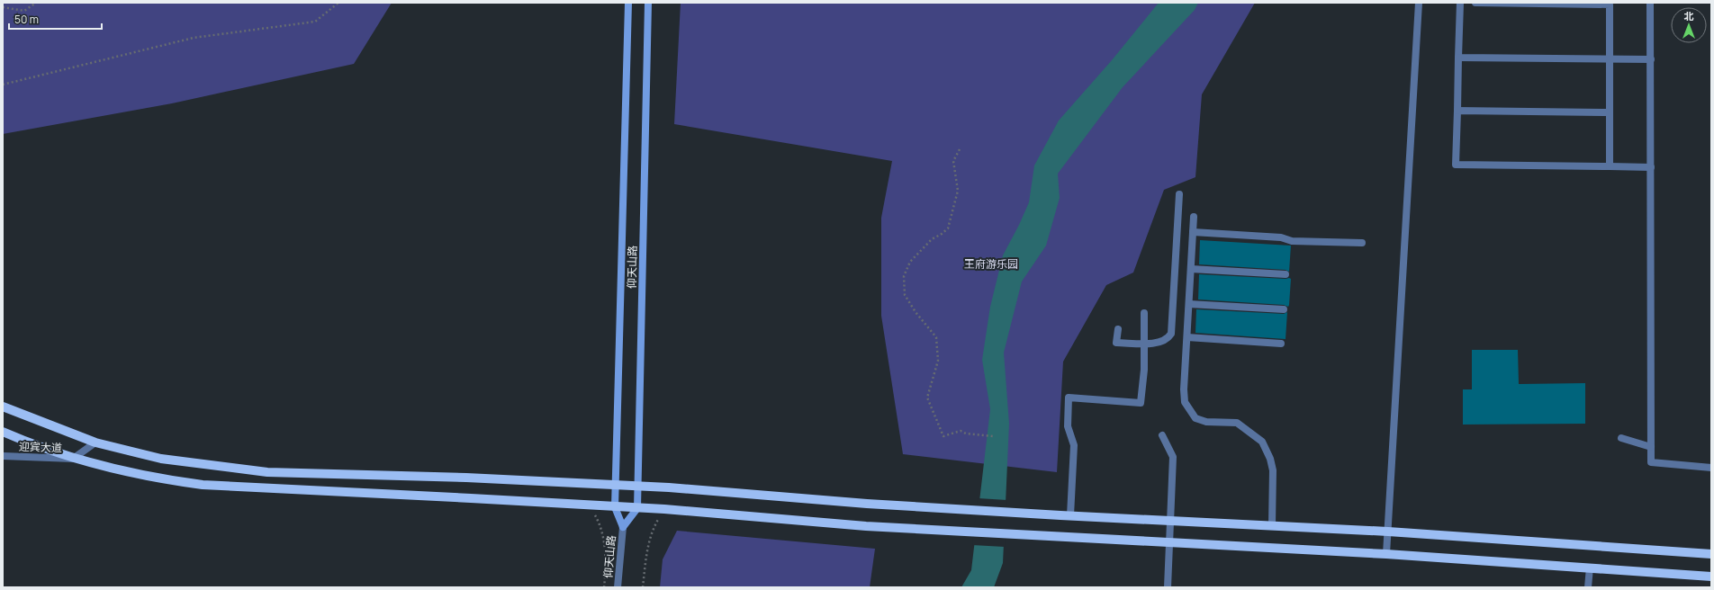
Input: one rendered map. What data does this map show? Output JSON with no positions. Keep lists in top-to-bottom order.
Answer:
{
  "streets": {
    "main road": ["仰天山路"],
    "street": ["迎宾大道"]
  },
  "parks": ["王府游乐园"],
  "scale_bar": "50 m",
  "north": "top"
}
